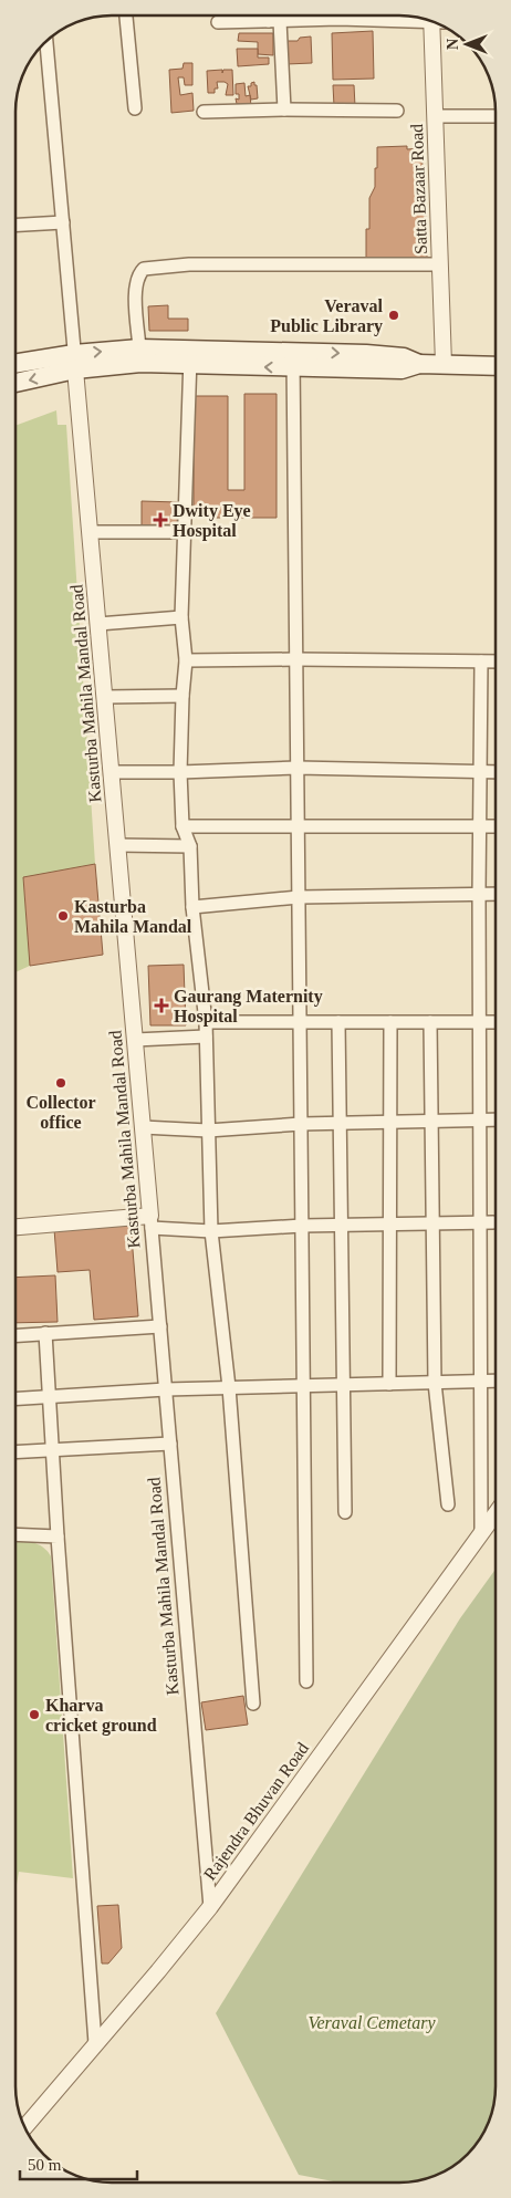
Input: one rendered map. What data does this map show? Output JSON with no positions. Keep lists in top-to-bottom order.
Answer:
{
  "streets": {
    "street": ["Satta Bazaar Road", "Kasturba Mahila Mandal Road", "Rajendra Bhuvan Road"]
  },
  "crossings": [
    ["Kasturba Mahila Mandal Road", "Rajendra Bhuvan Road"]
  ],
  "parks": ["Veraval Cemetary"],
  "places": {
    "other": [
      "Veraval Public Library",
      "Kasturba Mahila Mandal",
      "Collector office",
      "Kharva cricket ground"
    ],
    "health": ["Dwity Eye Hospital", "Gaurang Maternity Hospital"]
  },
  "scale_bar": "50 m",
  "north": "left"
}
